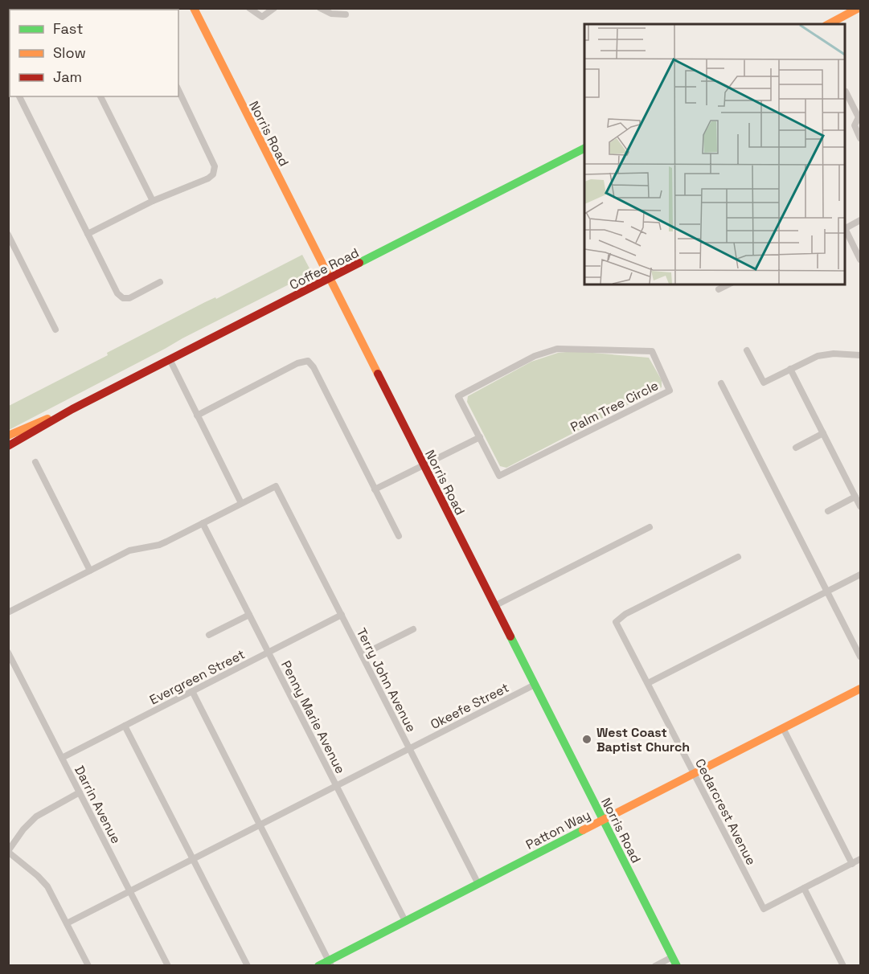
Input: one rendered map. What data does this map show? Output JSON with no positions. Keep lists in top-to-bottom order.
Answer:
{
  "streets": {
    "street": [
      "Norris Road",
      "Coffee Road",
      "Palm Tree Circle",
      "Evergreen Street",
      "Terry John Avenue",
      "Okeefe Street",
      "Penny Marie Avenue",
      "Darrin Avenue",
      "Cedarcrest Avenue",
      "Patton Way"
    ]
  },
  "crossings": [
    ["Norris Road", "Coffee Road"],
    ["Norris Road", "Okeefe Street"],
    ["Norris Road", "Patton Way"],
    ["Evergreen Street", "Terry John Avenue"],
    ["Evergreen Street", "Penny Marie Avenue"],
    ["Evergreen Street", "Darrin Avenue"],
    ["Terry John Avenue", "Okeefe Street"],
    ["Terry John Avenue", "Patton Way"],
    ["Okeefe Street", "Penny Marie Avenue"],
    ["Penny Marie Avenue", "Patton Way"],
    ["Cedarcrest Avenue", "Patton Way"]
  ],
  "places": ["West Coast Baptist Church"],
  "legend": ["Fast", "Slow", "Jam"]
}
